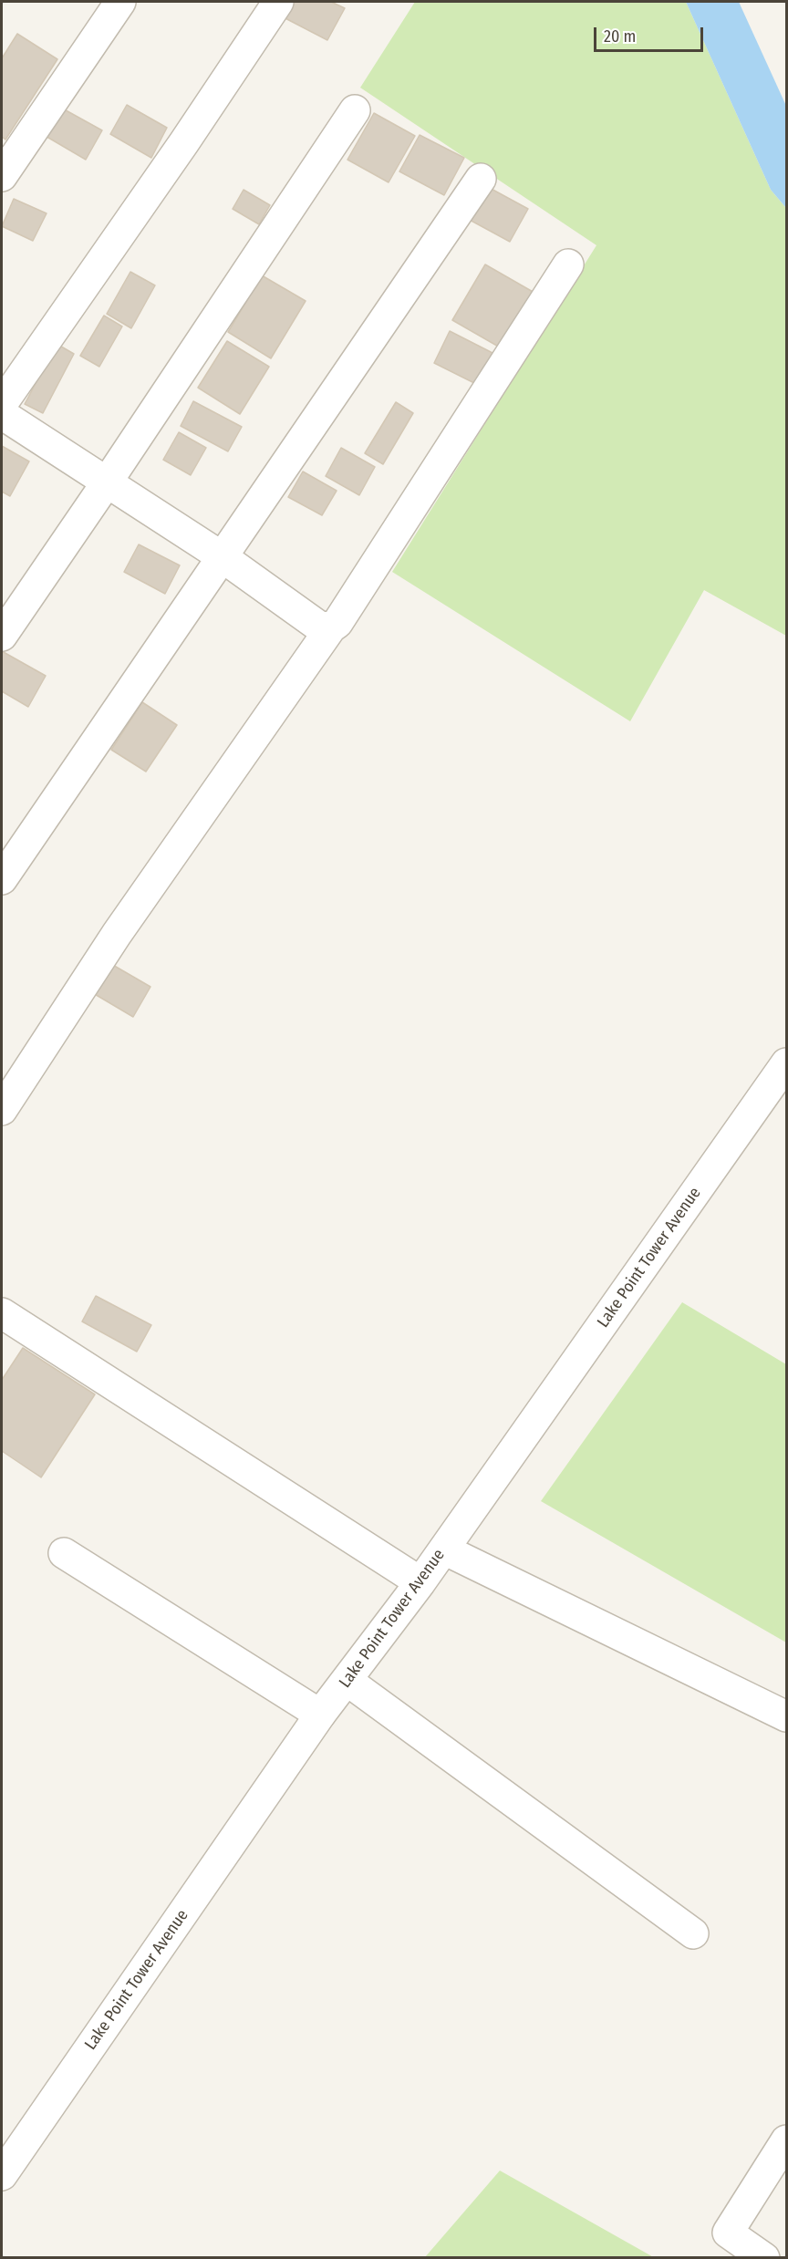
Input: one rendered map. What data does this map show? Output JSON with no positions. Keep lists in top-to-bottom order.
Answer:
{
  "streets": {
    "street": ["Lake Point Tower Avenue"]
  },
  "scale_bar": "20 m"
}
